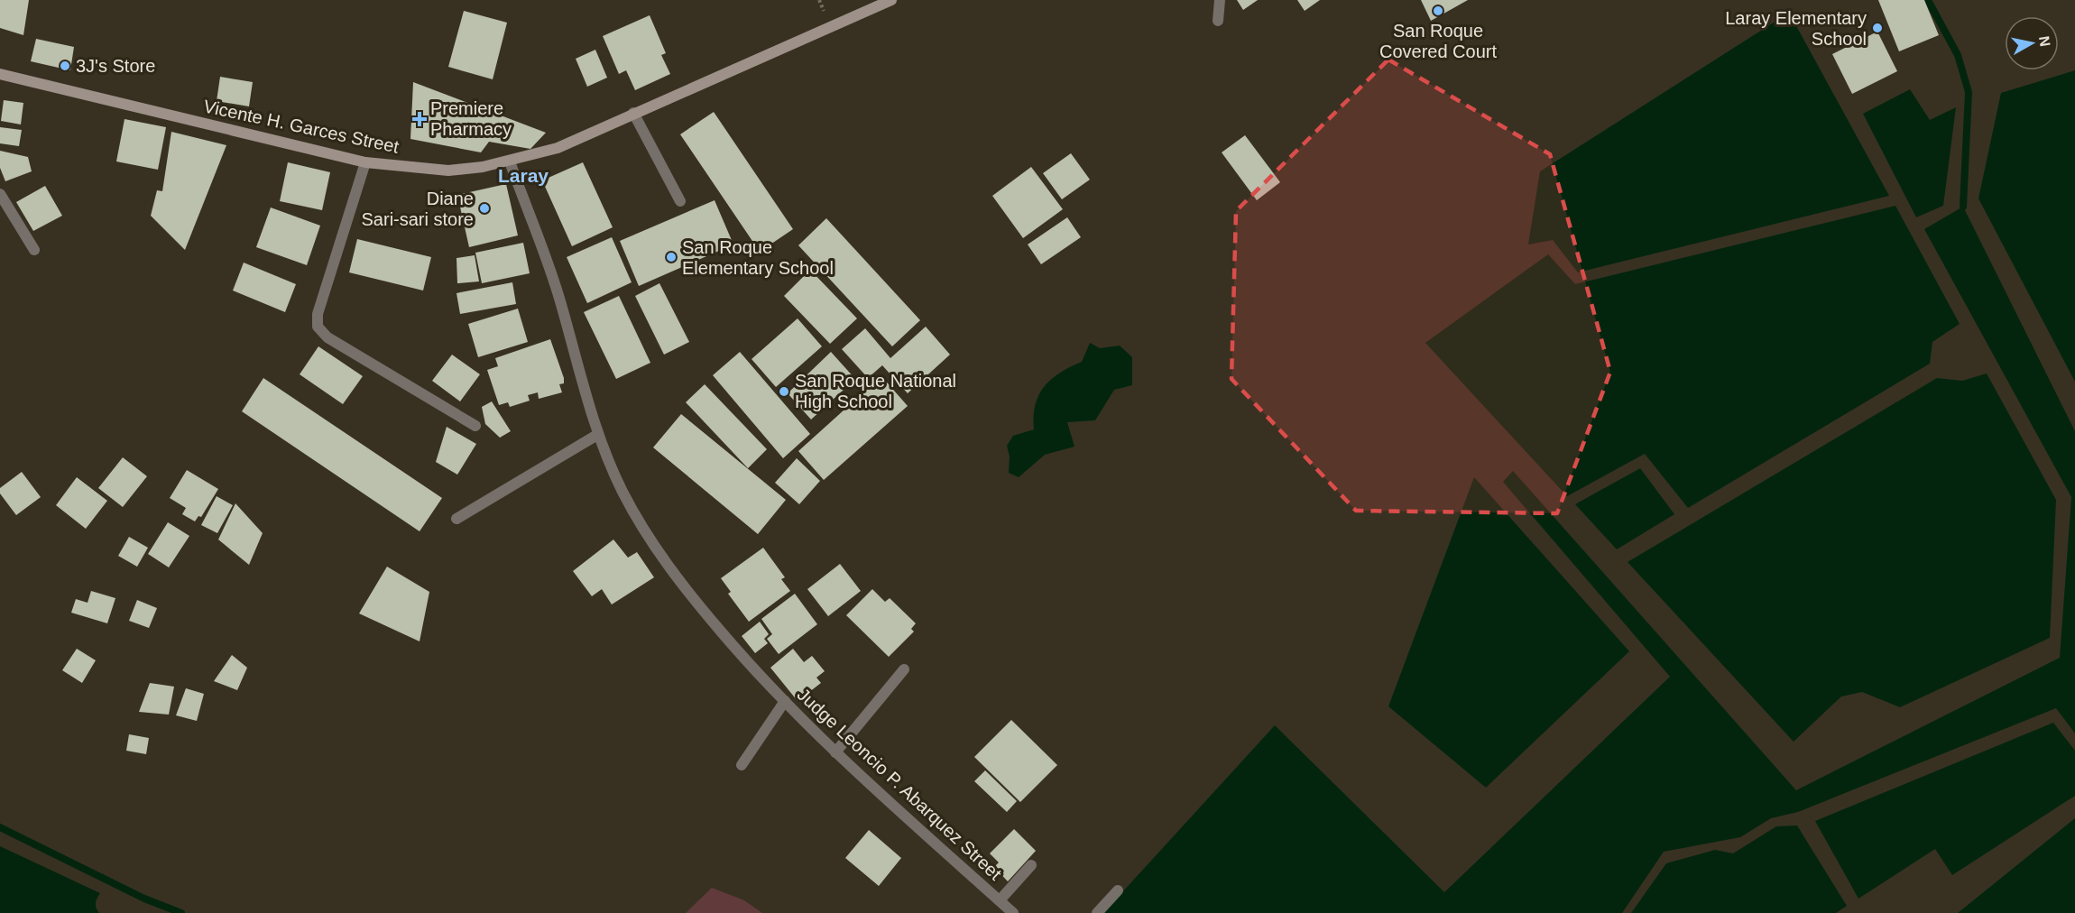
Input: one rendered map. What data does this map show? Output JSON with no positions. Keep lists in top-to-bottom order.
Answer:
{
  "streets": {
    "street": ["Vicente H. Garces Street", "Judge Leoncio P. Abarquez Street"]
  },
  "crossings": [
    ["Vicente H. Garces Street", "Judge Leoncio P. Abarquez Street"]
  ],
  "districts": ["Laray"],
  "places": {
    "other": [
      "San Roque Covered Court",
      "Laray Elementary School",
      "3J's Store",
      "Diane Sari-sari store",
      "San Roque Elementary School",
      "San Roque National High School"
    ],
    "health": ["Premiere Pharmacy"]
  },
  "north": "right"
}
